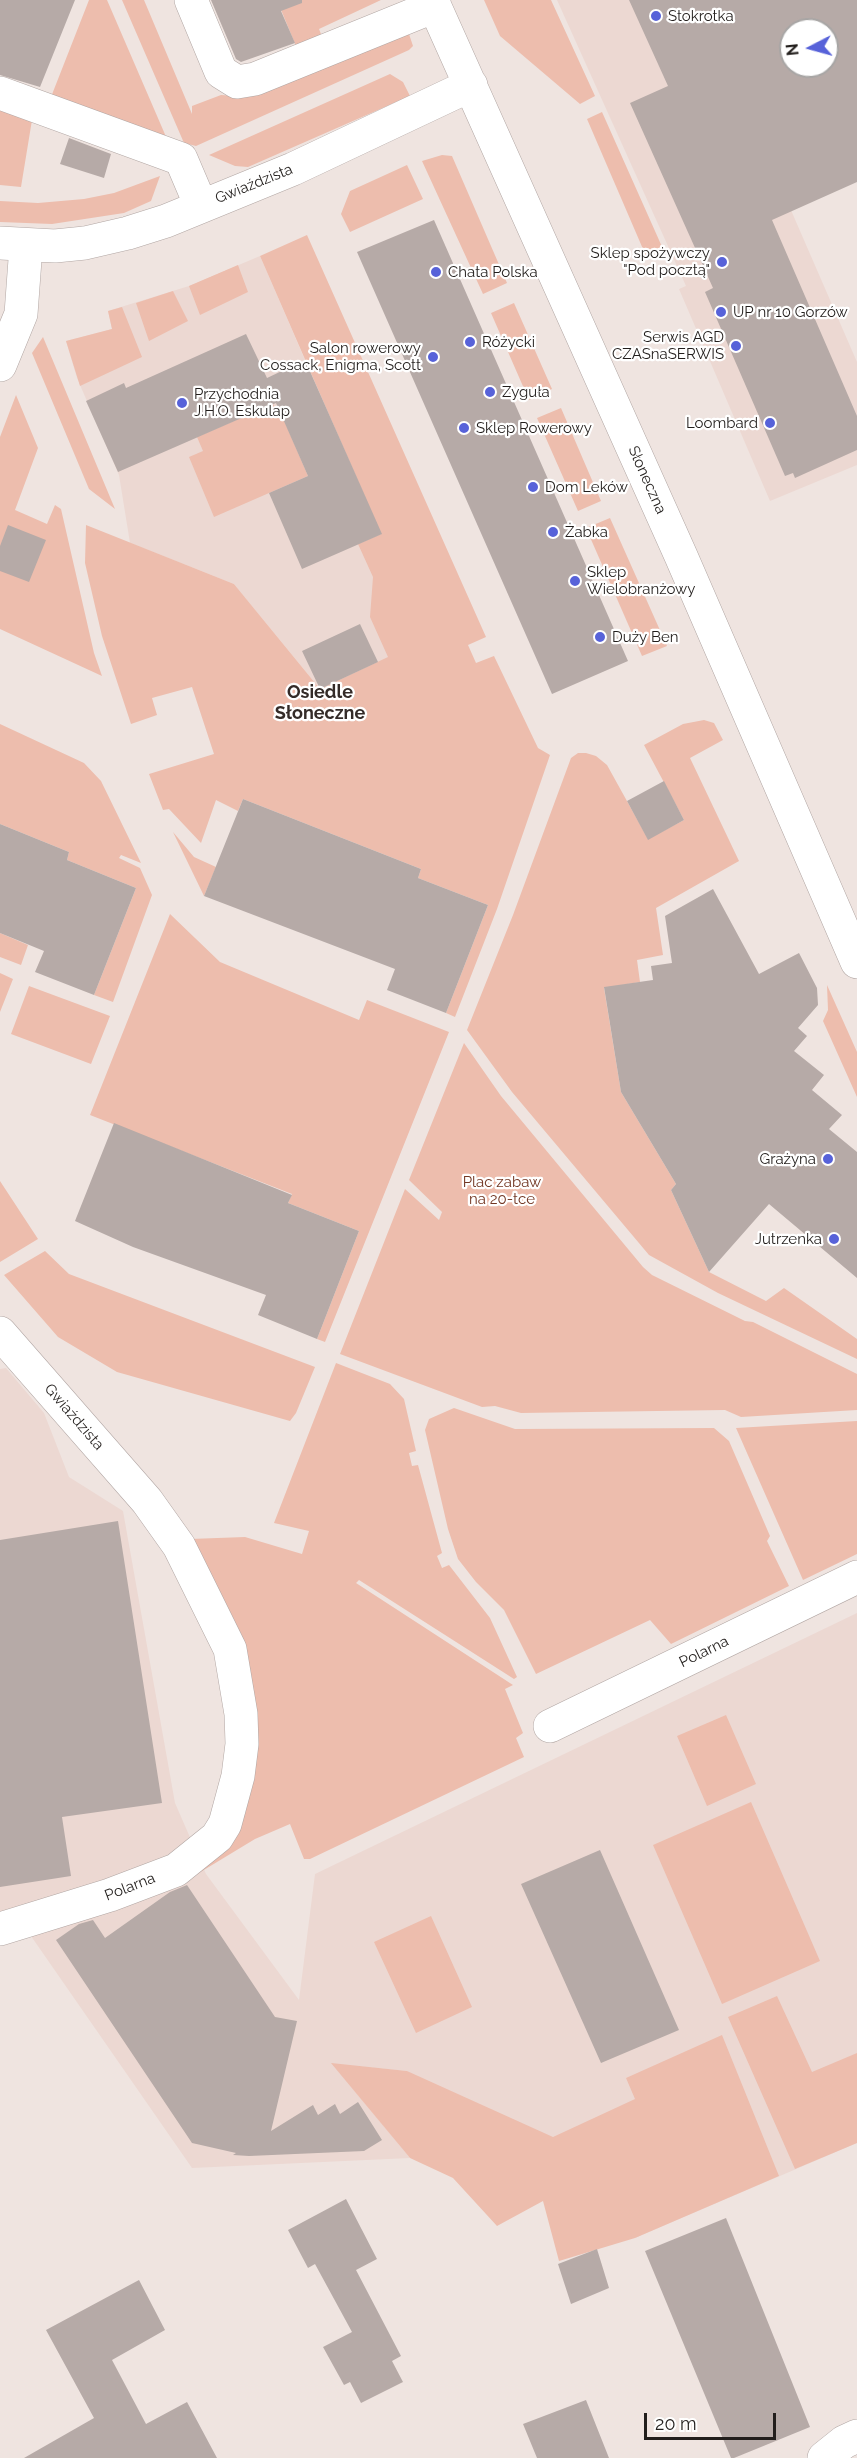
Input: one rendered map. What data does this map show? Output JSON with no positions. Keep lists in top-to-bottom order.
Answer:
{
  "streets": {
    "street": ["Gwiaździsta", "Słoneczna", "Polarna"]
  },
  "crossings": [
    ["Gwiaździsta", "Słoneczna"],
    ["Gwiaździsta", "Polarna"]
  ],
  "districts": ["Osiedle Słoneczne"],
  "parks": ["Plac zabaw na 20-tce"],
  "places": [
    "Stokrotka",
    "Sklep spożywczy \"Pod pocztą\"",
    "Chata Polska",
    "UP nr 10 Gorzów",
    "Różycki",
    "Serwis AGD CZASnaSERWIS",
    "Salon rowerowy Cossack, Enigma, Scott",
    "Zyguła",
    "Przychodnia J.H.O. Eskulap",
    "Loombard",
    "Sklep Rowerowy",
    "Dom Leków",
    "Żabka",
    "Sklep Wielobranżowy",
    "Duży Ben",
    "Grażyna",
    "Jutrzenka"
  ],
  "scale_bar": "20 m",
  "north": "left"
}
